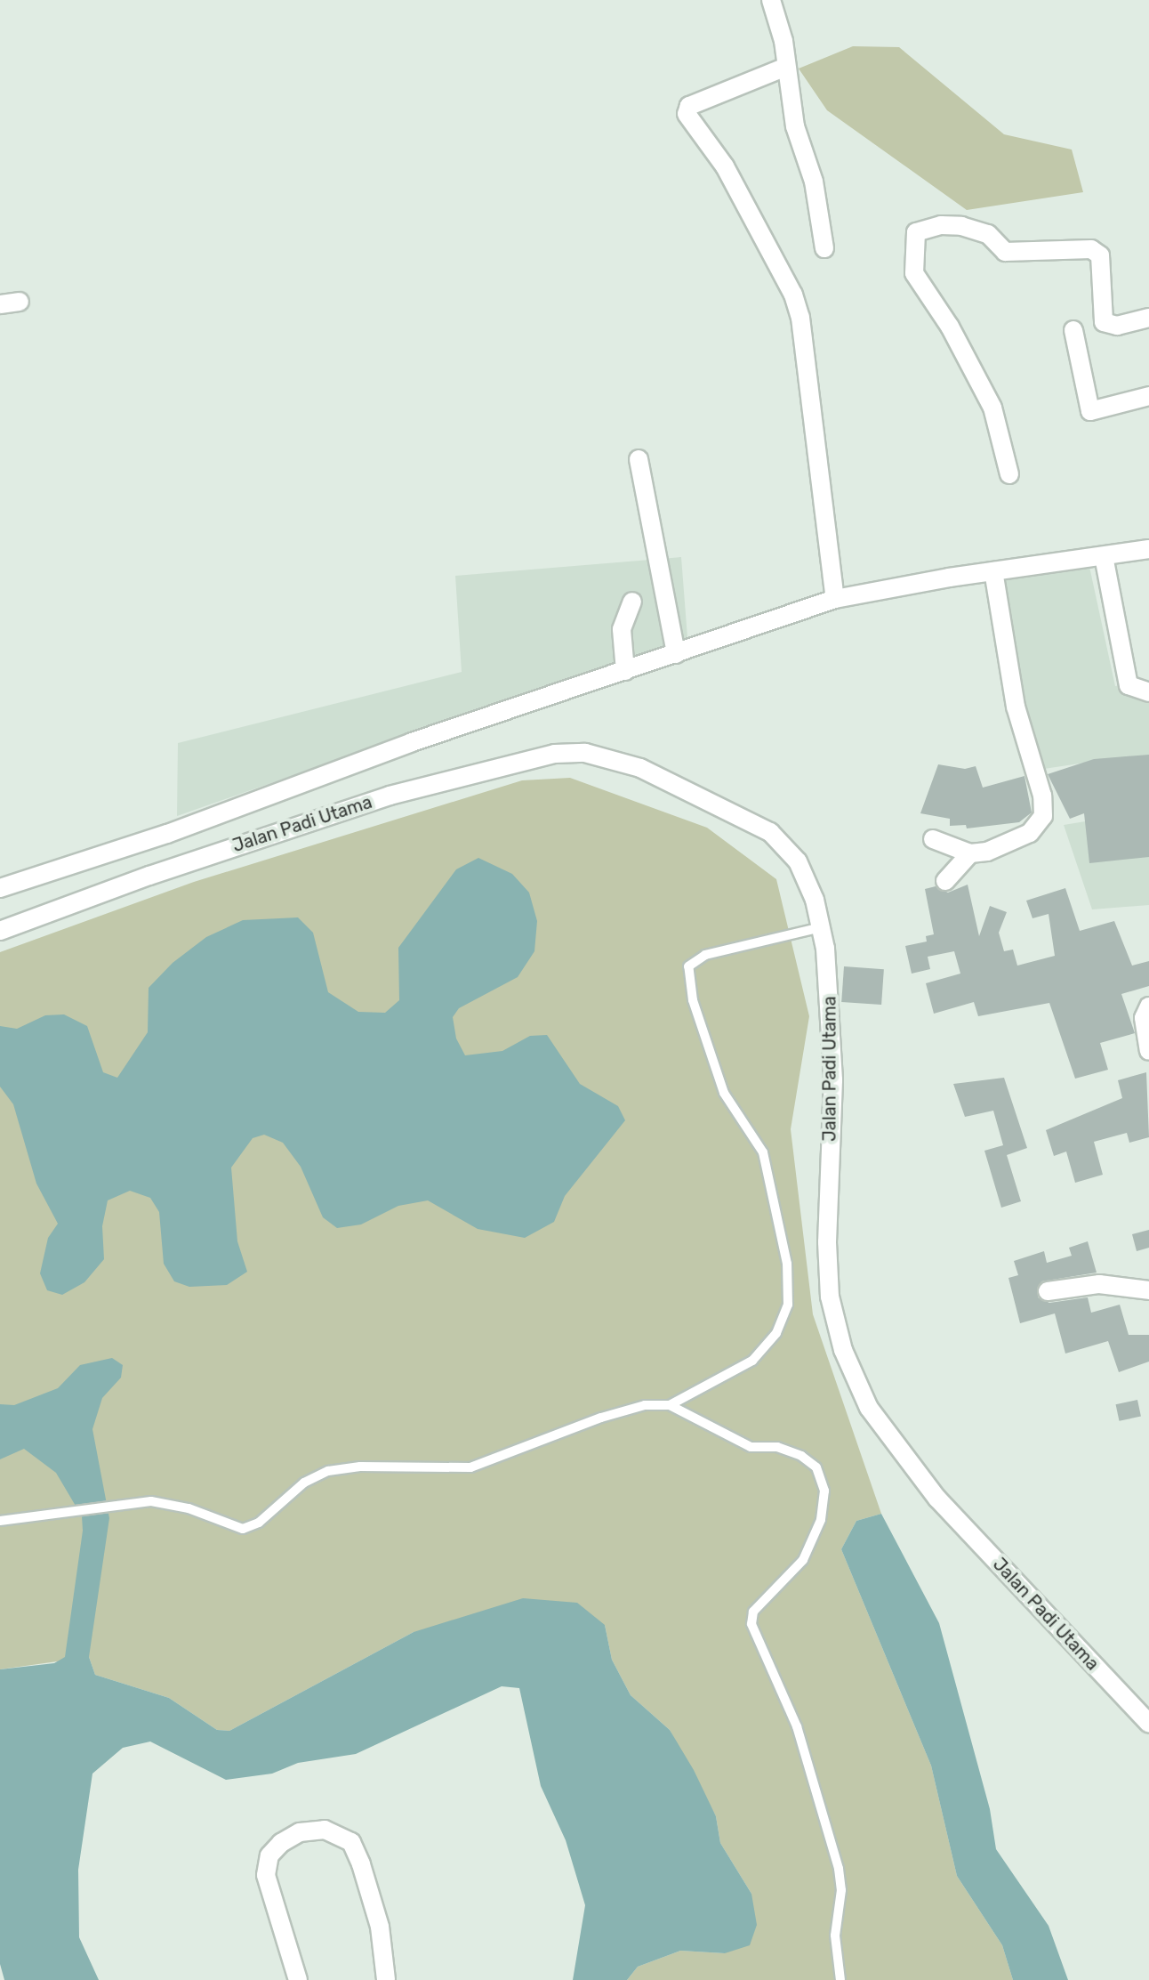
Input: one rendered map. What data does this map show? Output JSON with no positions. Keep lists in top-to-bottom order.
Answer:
{
  "streets": {
    "street": ["Jalan Padi Utama"]
  }
}
